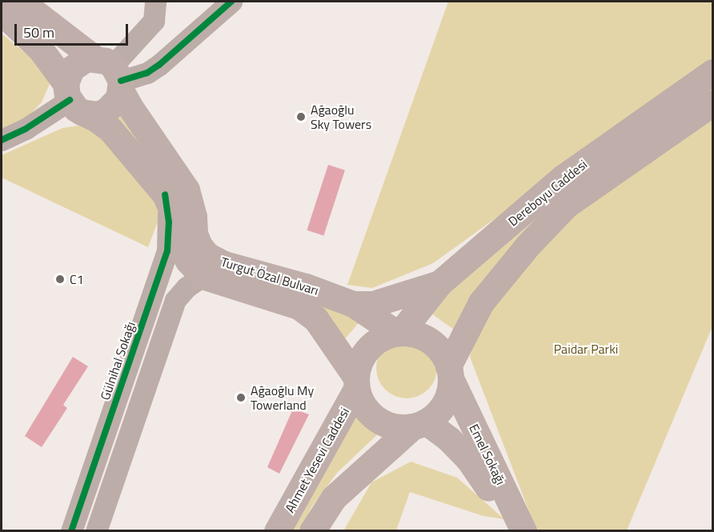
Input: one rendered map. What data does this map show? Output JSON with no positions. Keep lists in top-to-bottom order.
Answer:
{
  "streets": {
    "main road": [
      "Dereboyu Caddesi",
      "Turgut Özal Bulvarı",
      "Emel Sokağı",
      "Ahmet Yesevi Caddesi"
    ],
    "street": ["Gülnihal Sokağı"]
  },
  "crossings": [
    ["Dereboyu Caddesi", "Turgut Özal Bulvarı"],
    ["Dereboyu Caddesi", "Emel Sokağı"],
    ["Dereboyu Caddesi", "Ahmet Yesevi Caddesi"],
    ["Turgut Özal Bulvarı", "Gülnihal Sokağı"],
    ["Turgut Özal Bulvarı", "Emel Sokağı"],
    ["Turgut Özal Bulvarı", "Ahmet Yesevi Caddesi"],
    ["Emel Sokağı", "Ahmet Yesevi Caddesi"]
  ],
  "parks": ["Paidar Parki"],
  "places": ["Ağaoğlu Sky Towers", "C1", "Ağaoğlu My Towerland"],
  "scale_bar": "50 m"
}
